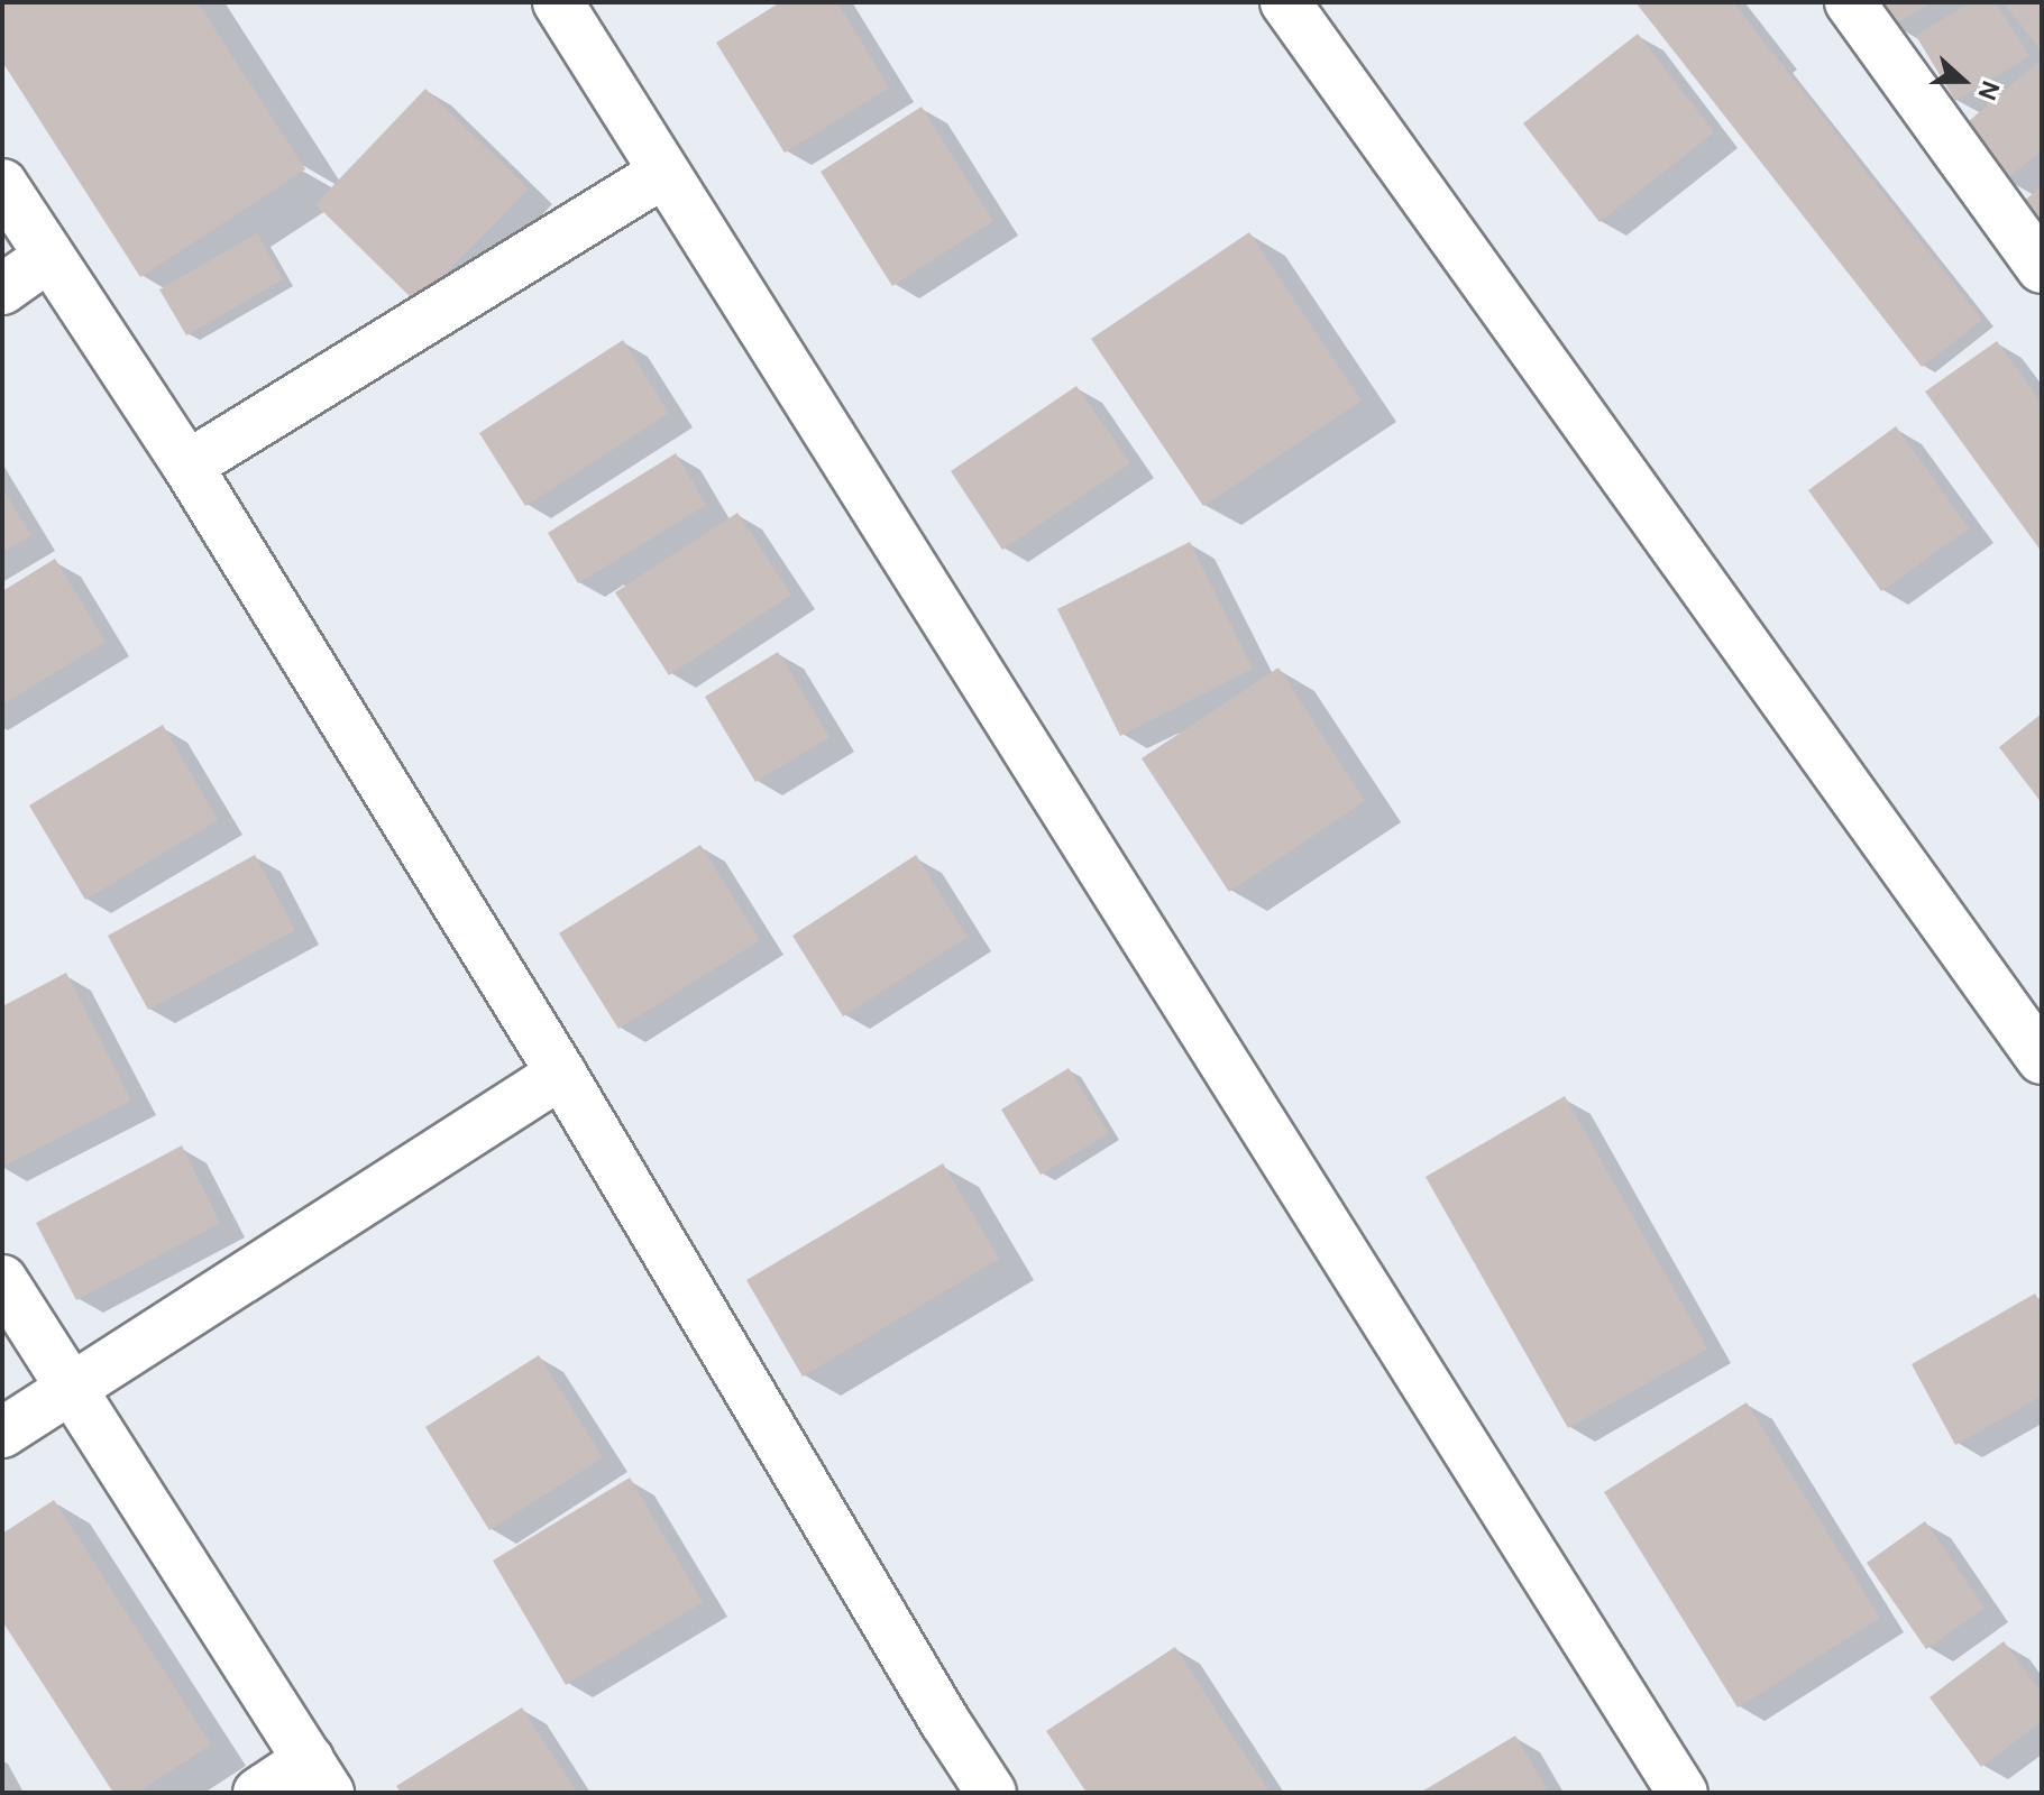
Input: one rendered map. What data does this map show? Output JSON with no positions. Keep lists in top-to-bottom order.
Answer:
{
  "north": "right"
}
